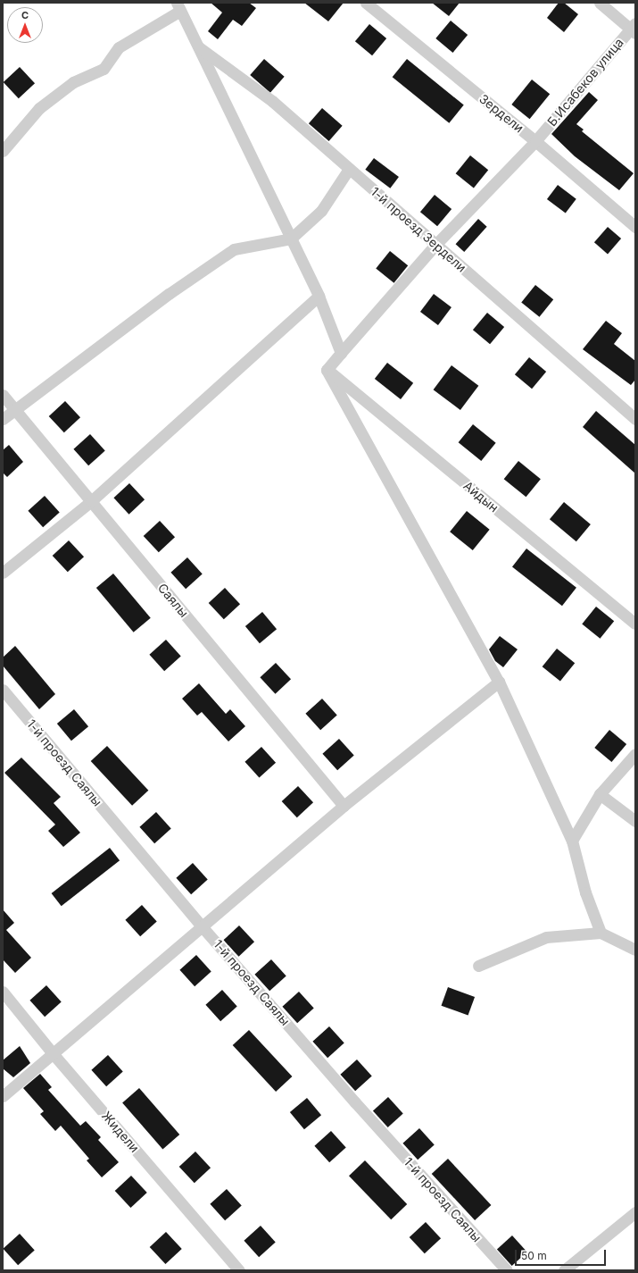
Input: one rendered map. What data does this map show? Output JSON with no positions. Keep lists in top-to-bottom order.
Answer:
{
  "streets": {
    "street": [
      "Б.Исабеков улица",
      "Зердели",
      "1-й проезд Зердели",
      "Айдын",
      "Саялы",
      "1-й проезд Саялы",
      "Жидели"
    ]
  },
  "crossings": [
    ["Б.Исабеков улица", "Зердели"],
    ["Б.Исабеков улица", "1-й проезд Зердели"],
    ["Б.Исабеков улица", "Айдын"]
  ],
  "scale_bar": "50 m",
  "north": "top"
}
